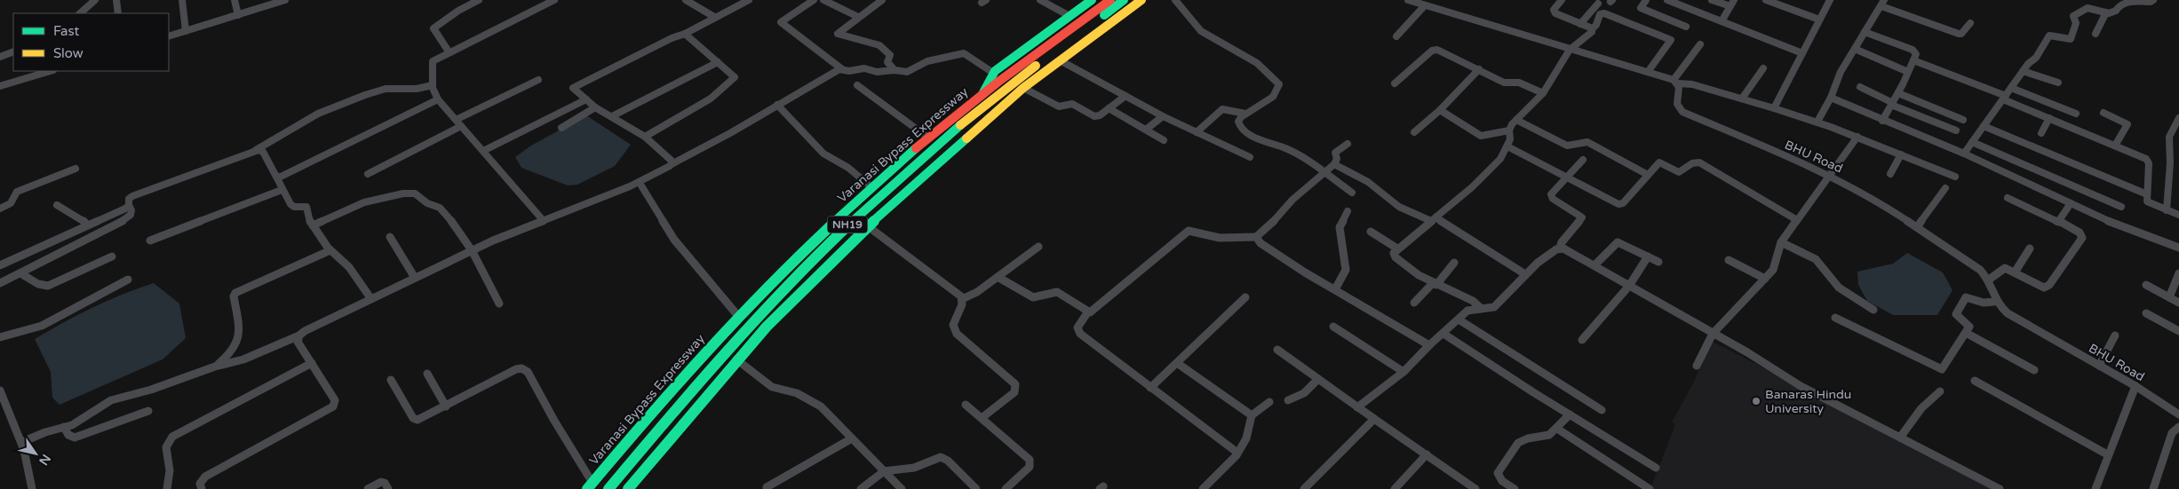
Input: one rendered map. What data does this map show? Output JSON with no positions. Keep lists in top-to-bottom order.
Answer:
{
  "streets": {
    "main road": ["Varanasi Bypass Expressway", "NH19"],
    "street": ["BHU Road"]
  },
  "places": ["Banaras Hindu University"],
  "legend": ["Fast", "Slow"],
  "north": "bottom right"
}
